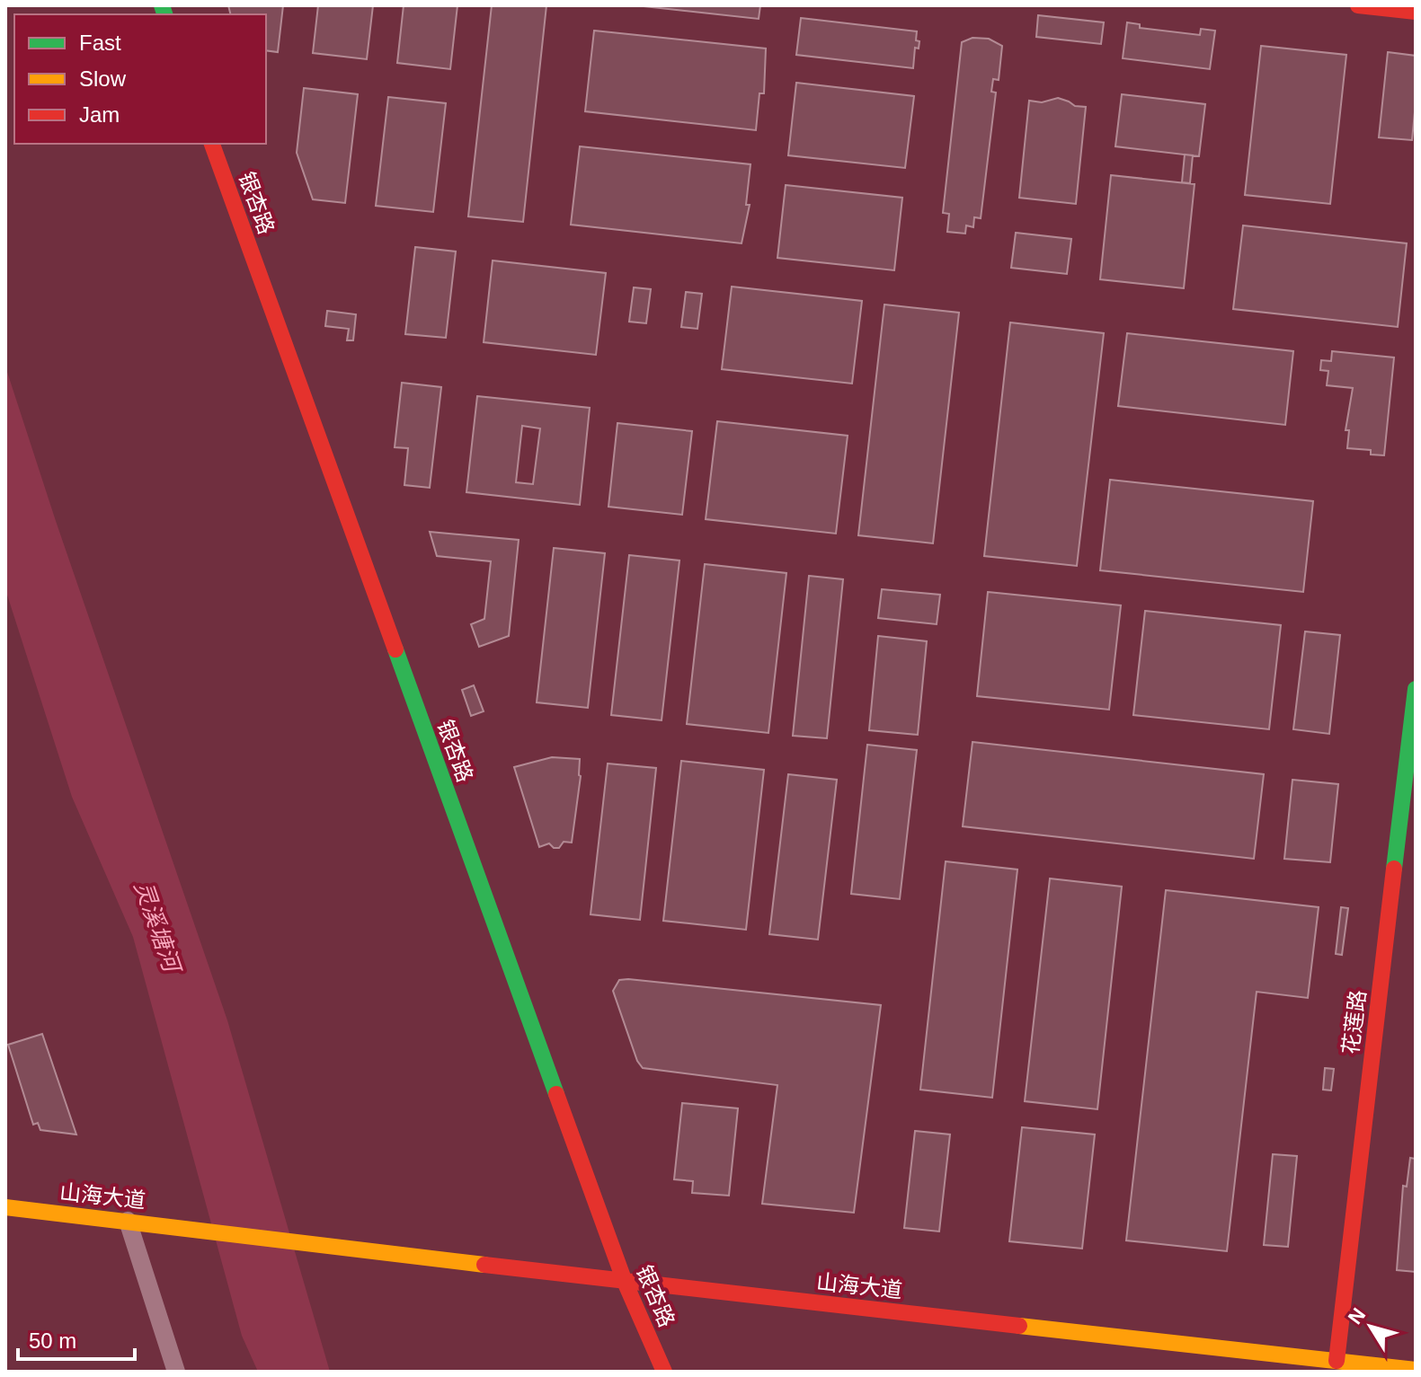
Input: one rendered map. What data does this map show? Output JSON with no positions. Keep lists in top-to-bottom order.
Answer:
{
  "streets": {
    "street": ["银杏路", "花莲路", "山海大道"]
  },
  "crossings": [
    ["银杏路", "山海大道"],
    ["花莲路", "山海大道"]
  ],
  "water": ["灵溪塘河"],
  "legend": ["Fast", "Slow", "Jam"],
  "scale_bar": "50 m",
  "north": "top left"
}
